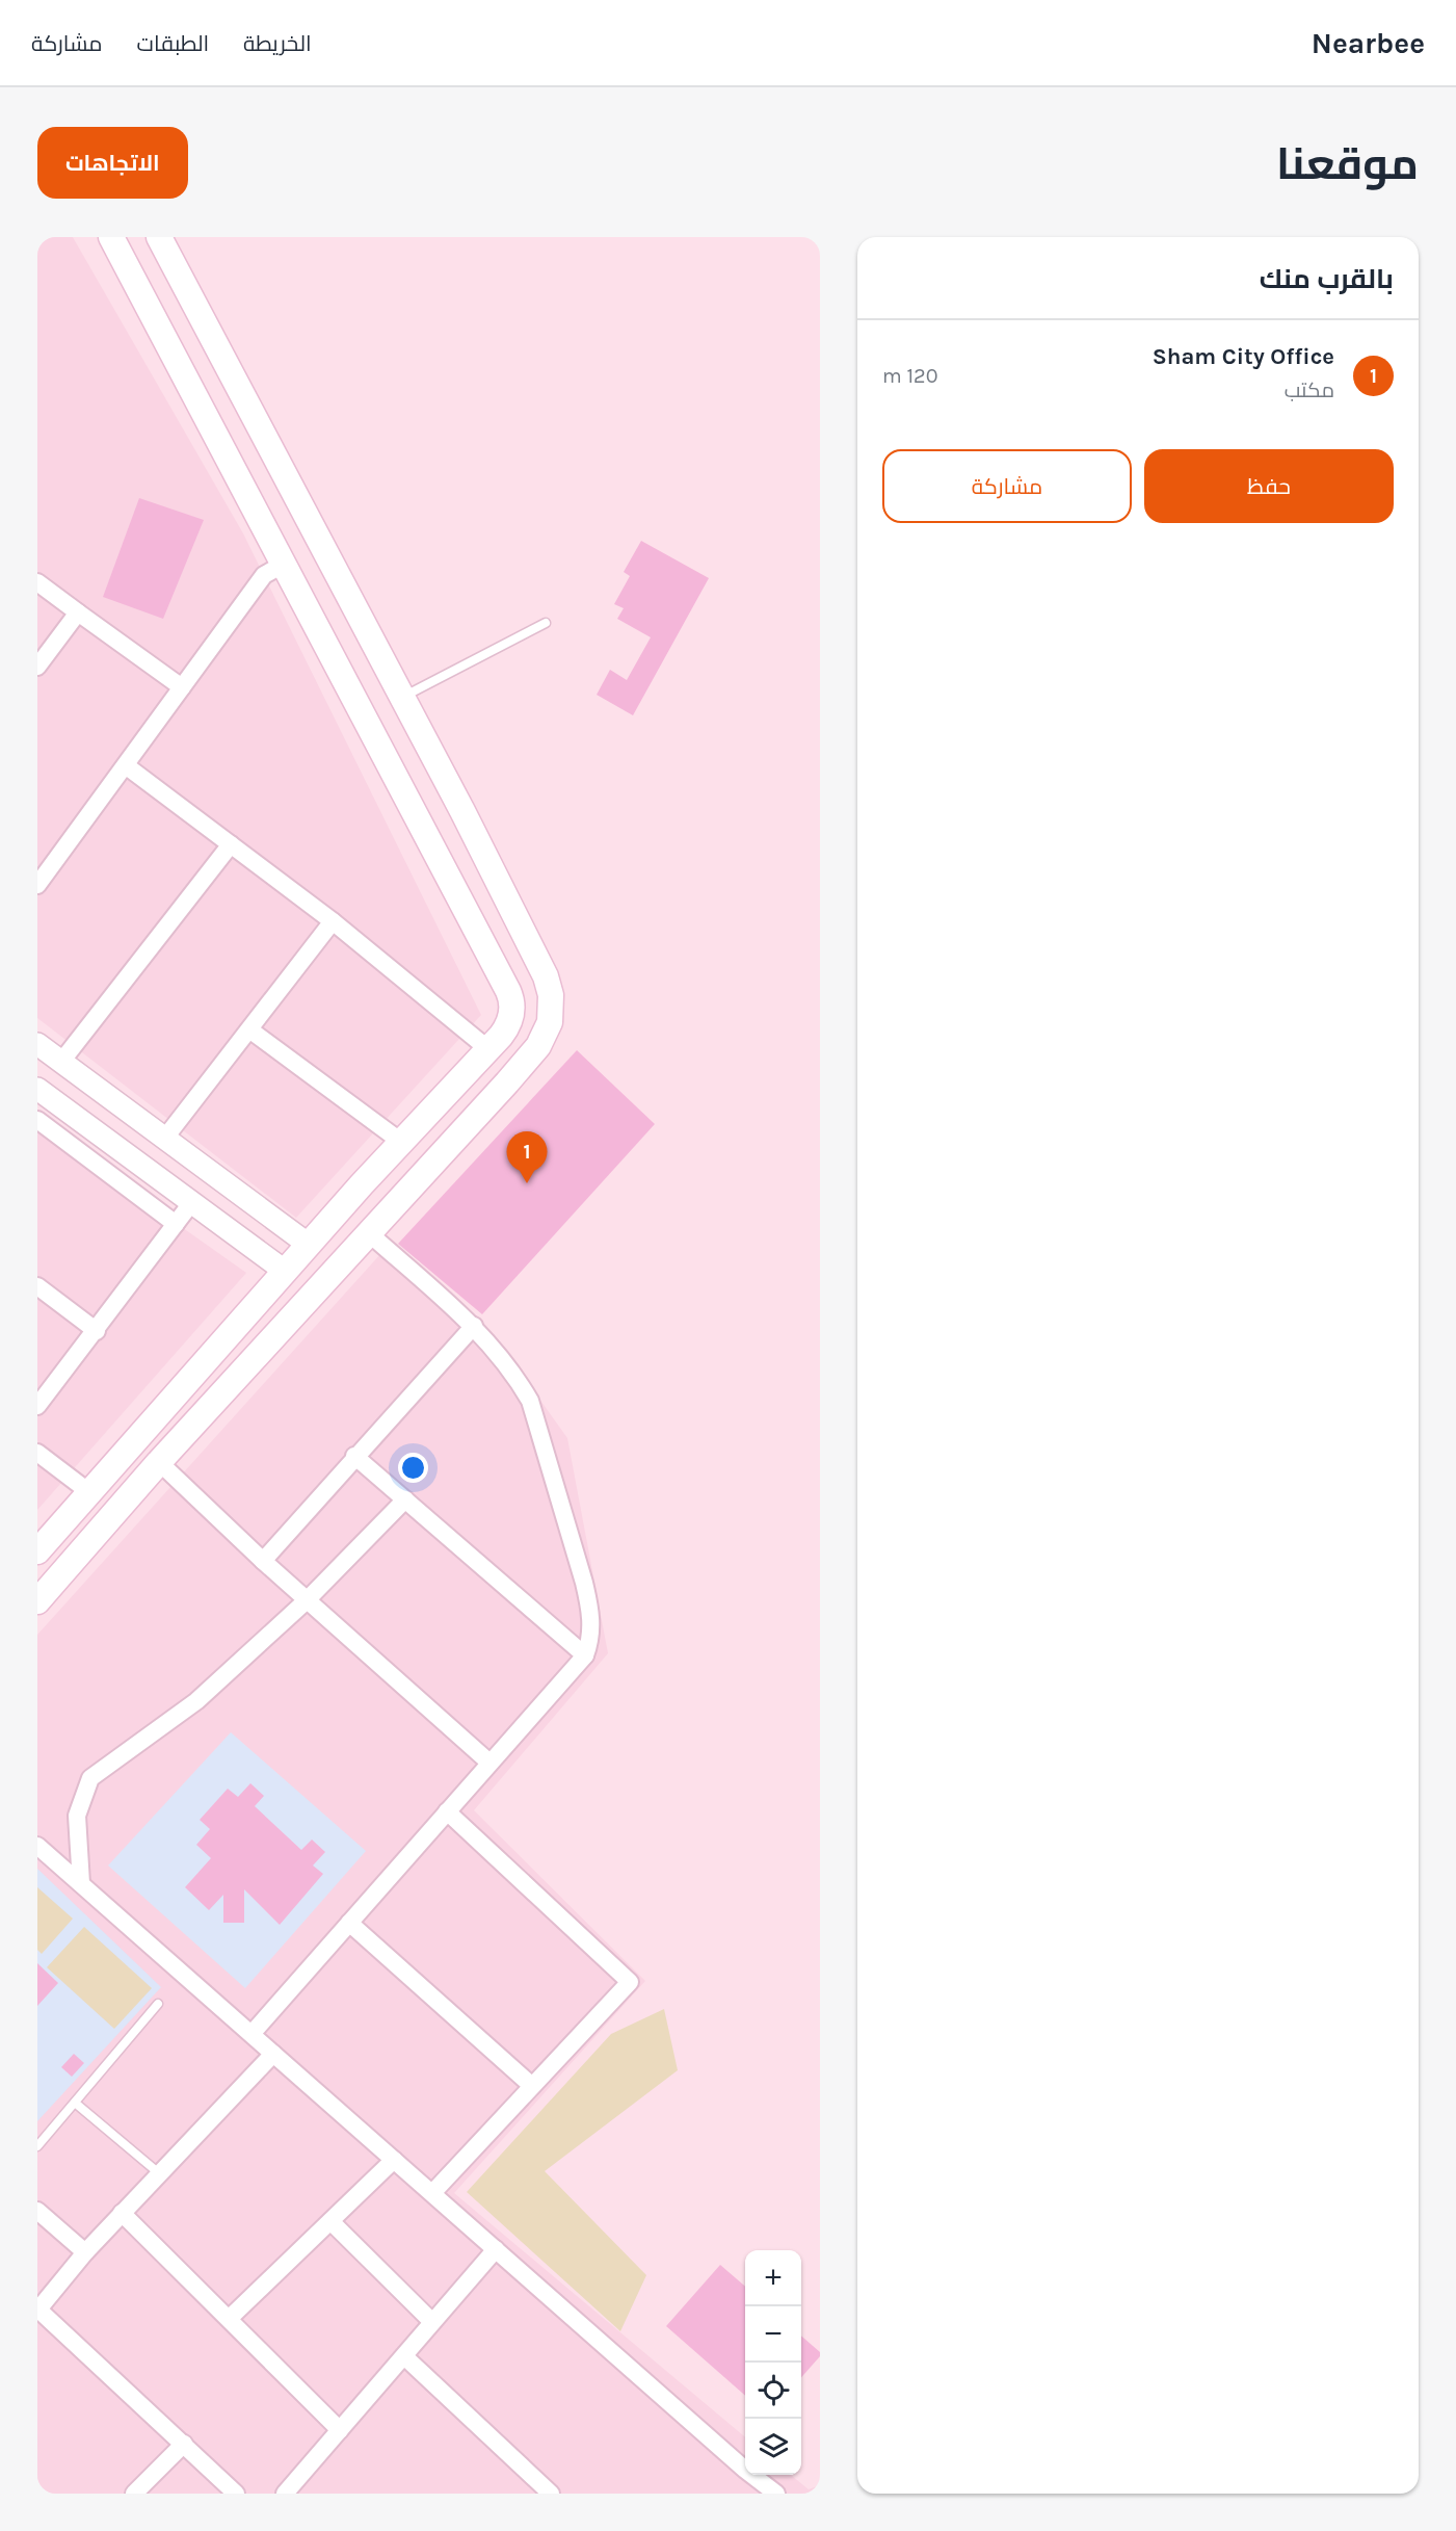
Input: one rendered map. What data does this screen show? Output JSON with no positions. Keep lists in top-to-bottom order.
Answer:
{
  "page": {
    "header": "Nearbee",
    "nav": ["الخريطة", "الطبقات", "مشاركة"],
    "title": "موقعنا",
    "buttons": [
      "الاتجاهات",
      ["حفظ", "مشاركة"]
    ],
    "heading": "بالقرب منك",
    "list": [
      {
        "mark": "1",
        "name": "Sham City Office",
        "note": "مكتب",
        "value": "120 m"
      }
    ],
    "pins": "1",
    "map_buttons": ["+", "−"]
  }
}
